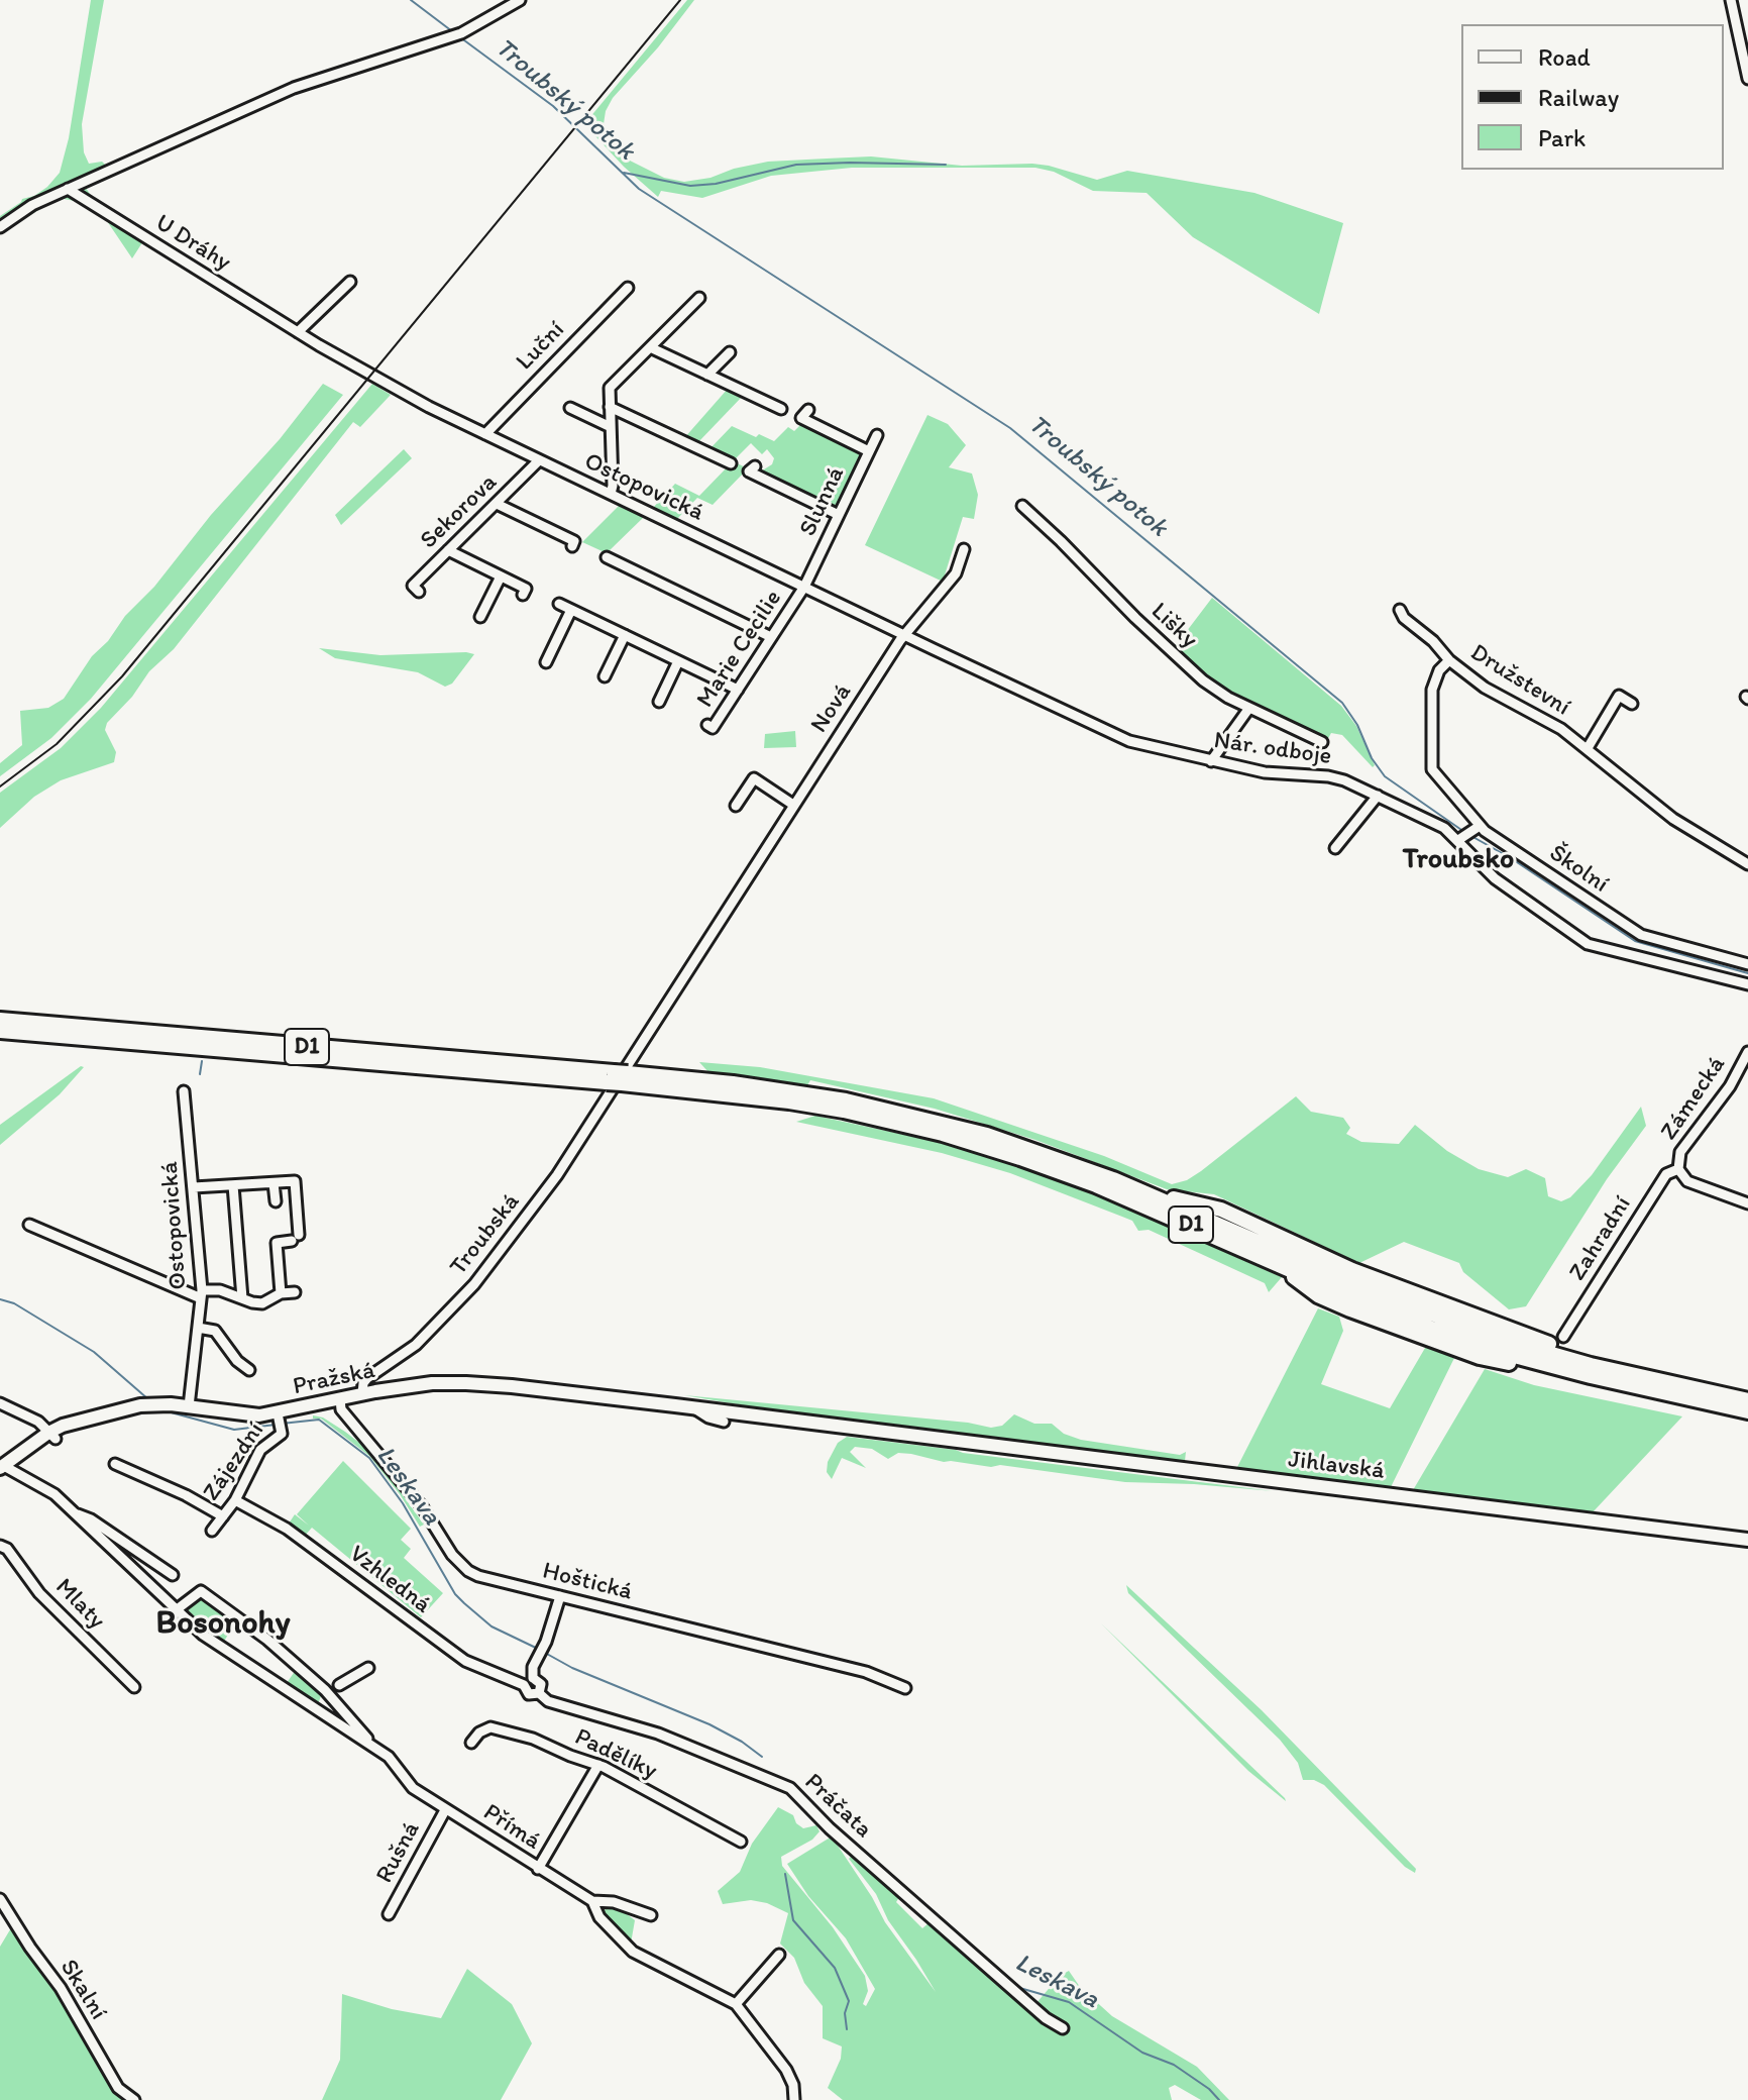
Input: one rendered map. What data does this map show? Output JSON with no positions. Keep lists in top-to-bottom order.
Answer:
{
  "streets": {
    "highway": ["D1"],
    "main road": ["Pražská", "Jihlavská"],
    "street": [
      "U Dráhy",
      "Luční",
      "Ostopovická",
      "Slunná",
      "Sekorova",
      "Lišky",
      "Marie Cecilie",
      "Družstevní",
      "Nová",
      "Nár. odboje",
      "Školní",
      "Zámecká",
      "Troubská",
      "Zahradní",
      "Zájezdní",
      "Vzhledná",
      "Hoštická",
      "Mlaty",
      "Padělíky",
      "Práčata",
      "Přímá",
      "Rušná",
      "Skalní"
    ]
  },
  "crossings": [
    ["U Dráhy", "Ostopovická"],
    ["Luční", "Ostopovická"],
    ["Ostopovická", "Slunná"],
    ["Ostopovická", "Sekorova"],
    ["Ostopovická", "Marie Cecilie"],
    ["Ostopovická", "Nová"],
    ["Ostopovická", "Nár. odboje"],
    ["Ostopovická", "Pražská"],
    ["Slunná", "Marie Cecilie"],
    ["Družstevní", "Školní"],
    ["Nová", "Nár. odboje"],
    ["Nová", "Troubská"],
    ["Nár. odboje", "Školní"],
    ["D1", "Troubská"],
    ["Zámecká", "Zahradní"],
    ["Troubská", "Pražská"],
    ["Pražská", "Zájezdní"],
    ["Pražská", "Jihlavská"],
    ["Pražská", "Hoštická"],
    ["Zájezdní", "Vzhledná"],
    ["Vzhledná", "Práčata"],
    ["Přímá", "Rušná"]
  ],
  "districts": ["Troubsko", "Bosonohy"],
  "water": ["Troubský potok", "Leskava"],
  "legend": ["Road", "Railway", "Park"]
}
